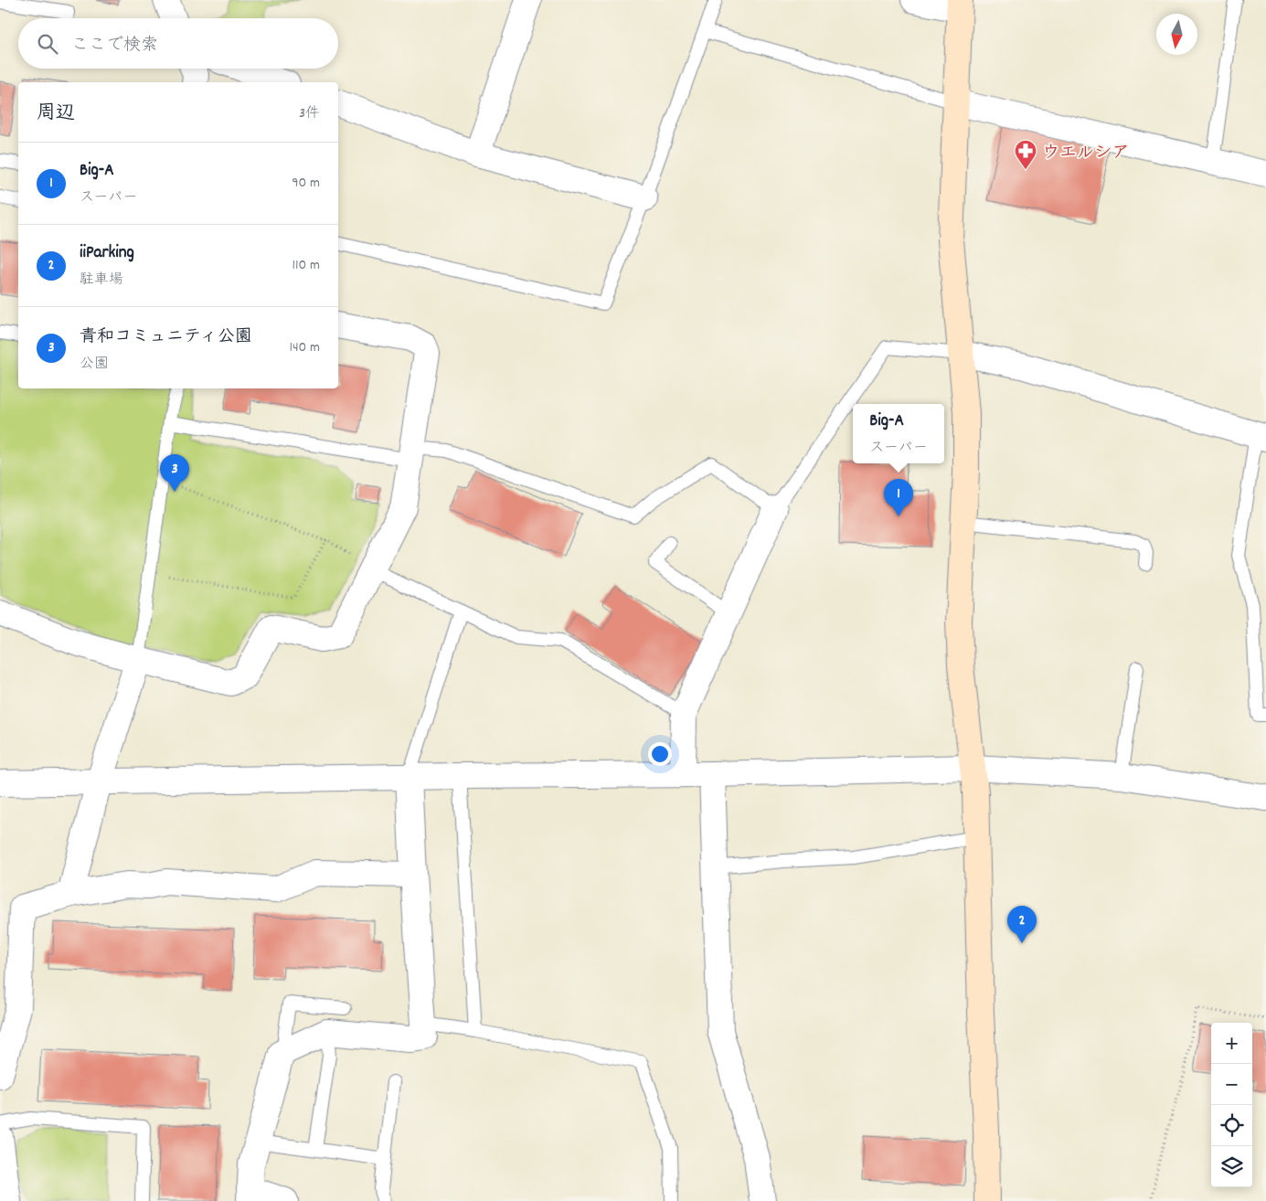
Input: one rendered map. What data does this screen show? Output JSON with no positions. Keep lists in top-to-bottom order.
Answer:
{
  "places": {
    "pharmacy": ["ウエルシア"]
  },
  "north": "bottom",
  "page": {
    "search": "ここで検索",
    "heading": ["周辺", "3件"],
    "list": [
      {
        "mark": "1",
        "name": "Big-A",
        "note": "スーパー",
        "value": "90 m"
      },
      {
        "mark": "2",
        "name": "iiParking",
        "note": "駐車場",
        "value": "110 m"
      },
      {
        "mark": "3",
        "name": "青和コミュニティ公園",
        "note": "公園",
        "value": "140 m"
      }
    ],
    "popup": ["Big-A", "スーパー"],
    "pins": ["3", "1", "2"],
    "map_buttons": ["+", "−"]
  }
}
